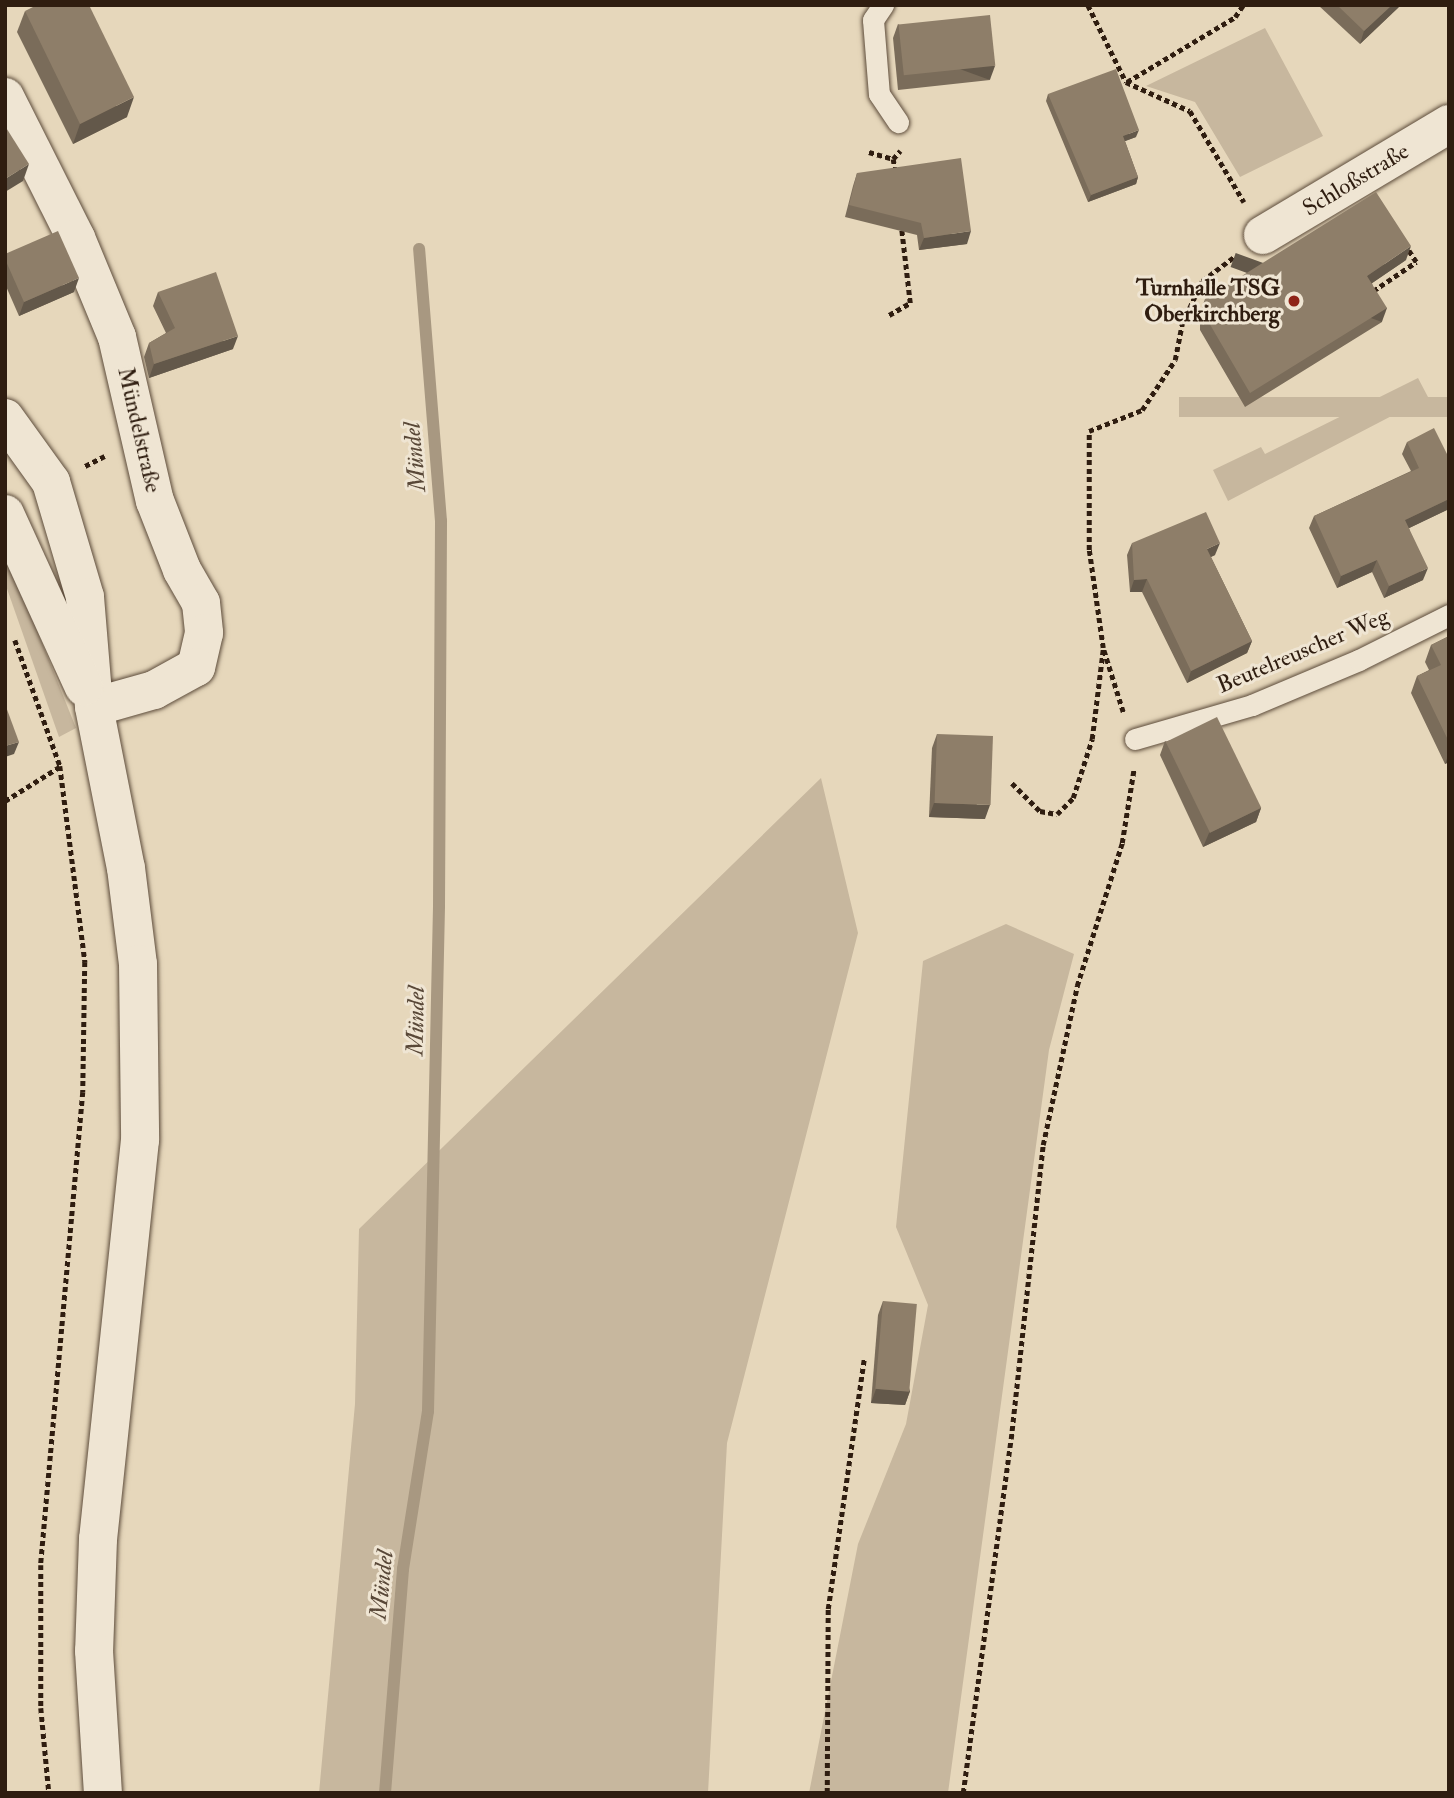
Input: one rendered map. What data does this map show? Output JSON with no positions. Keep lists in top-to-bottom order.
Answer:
{
  "streets": {
    "main road": ["Schloßstraße", "Mündelstraße"],
    "lane": ["Beutelreuscher Weg"]
  },
  "water": ["Mündel"],
  "places": ["Turnhalle TSG Oberkirchberg"]
}
